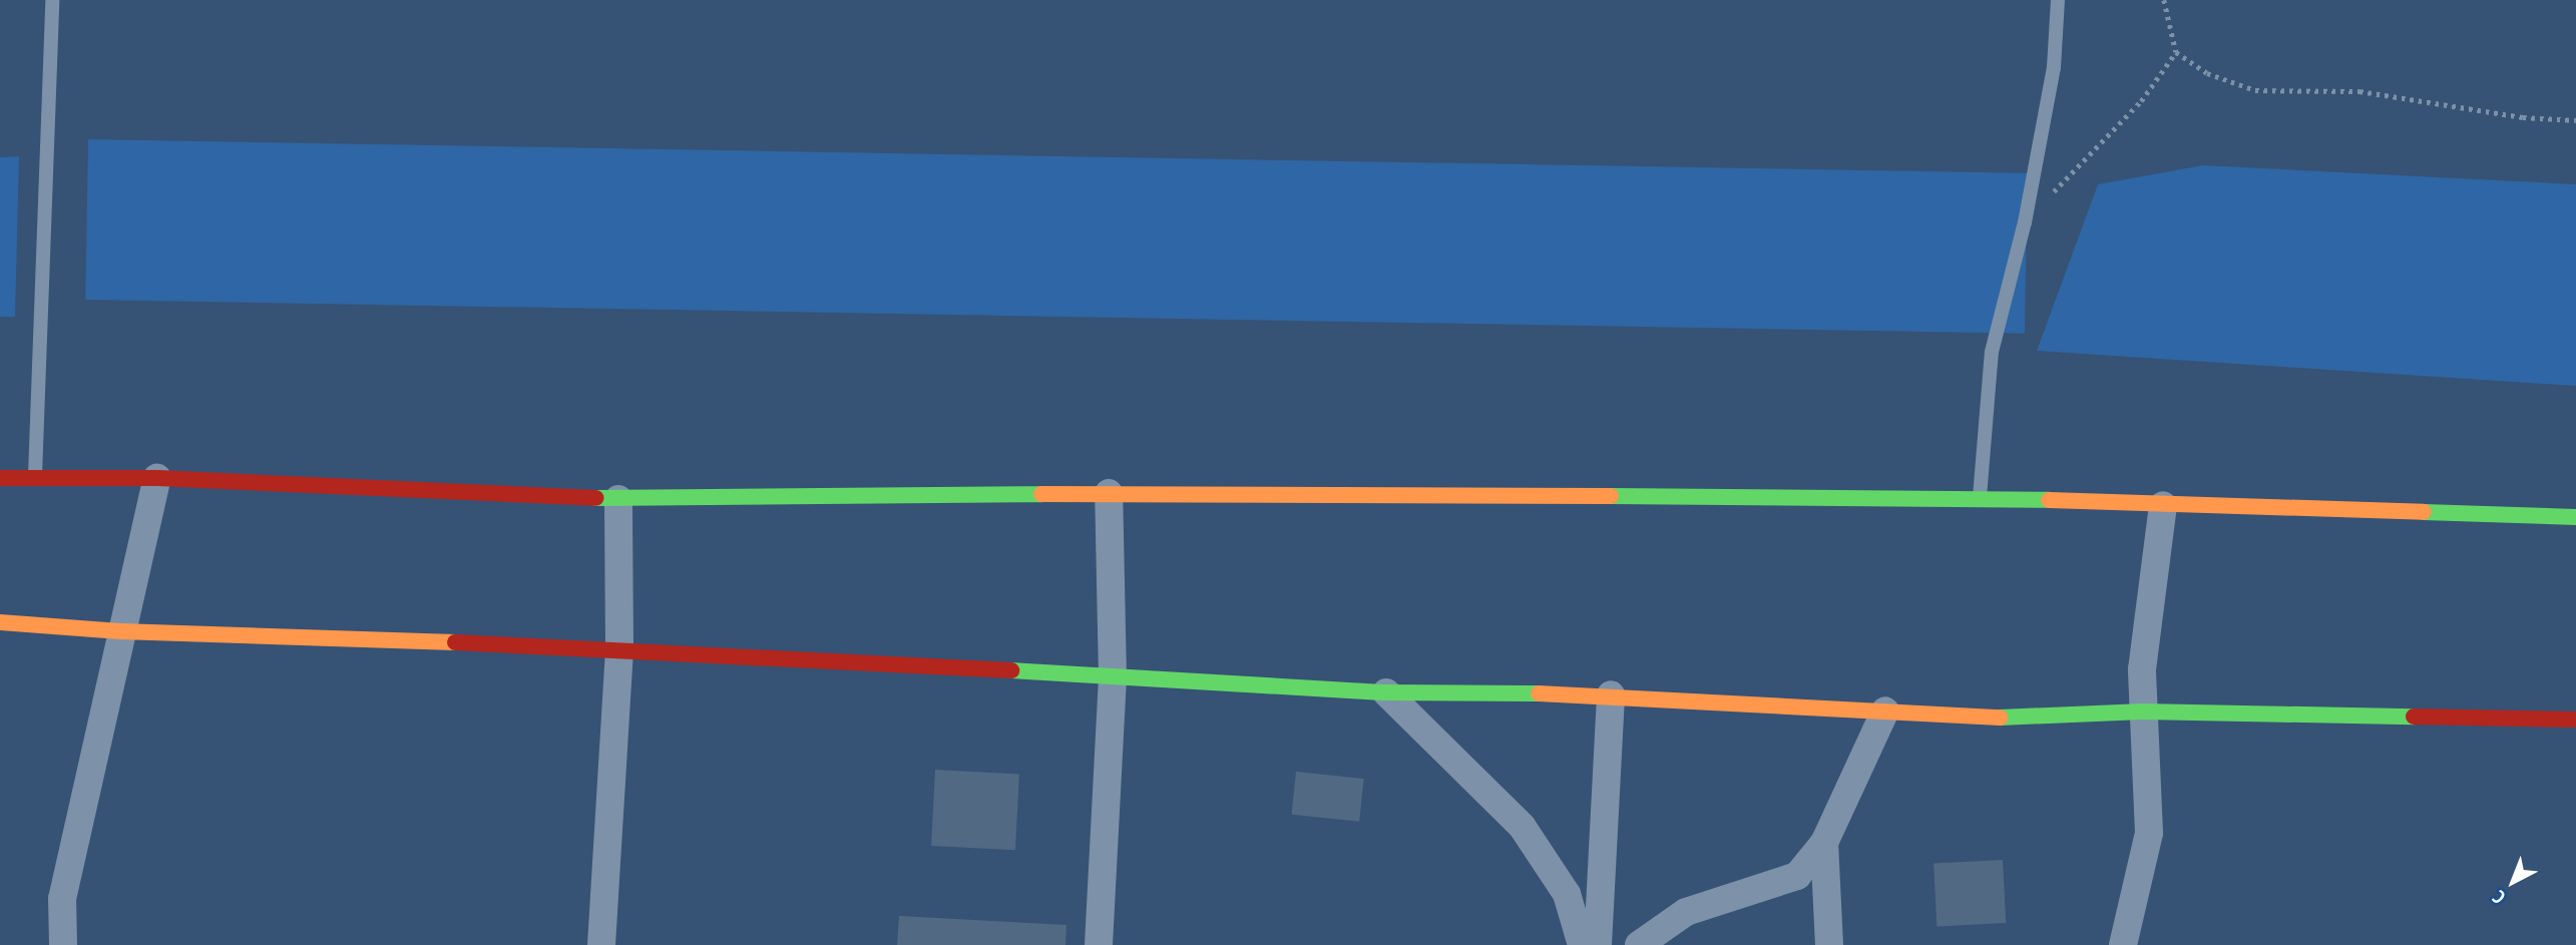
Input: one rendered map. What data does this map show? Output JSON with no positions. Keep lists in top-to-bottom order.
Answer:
{
  "north": "bottom left"
}
